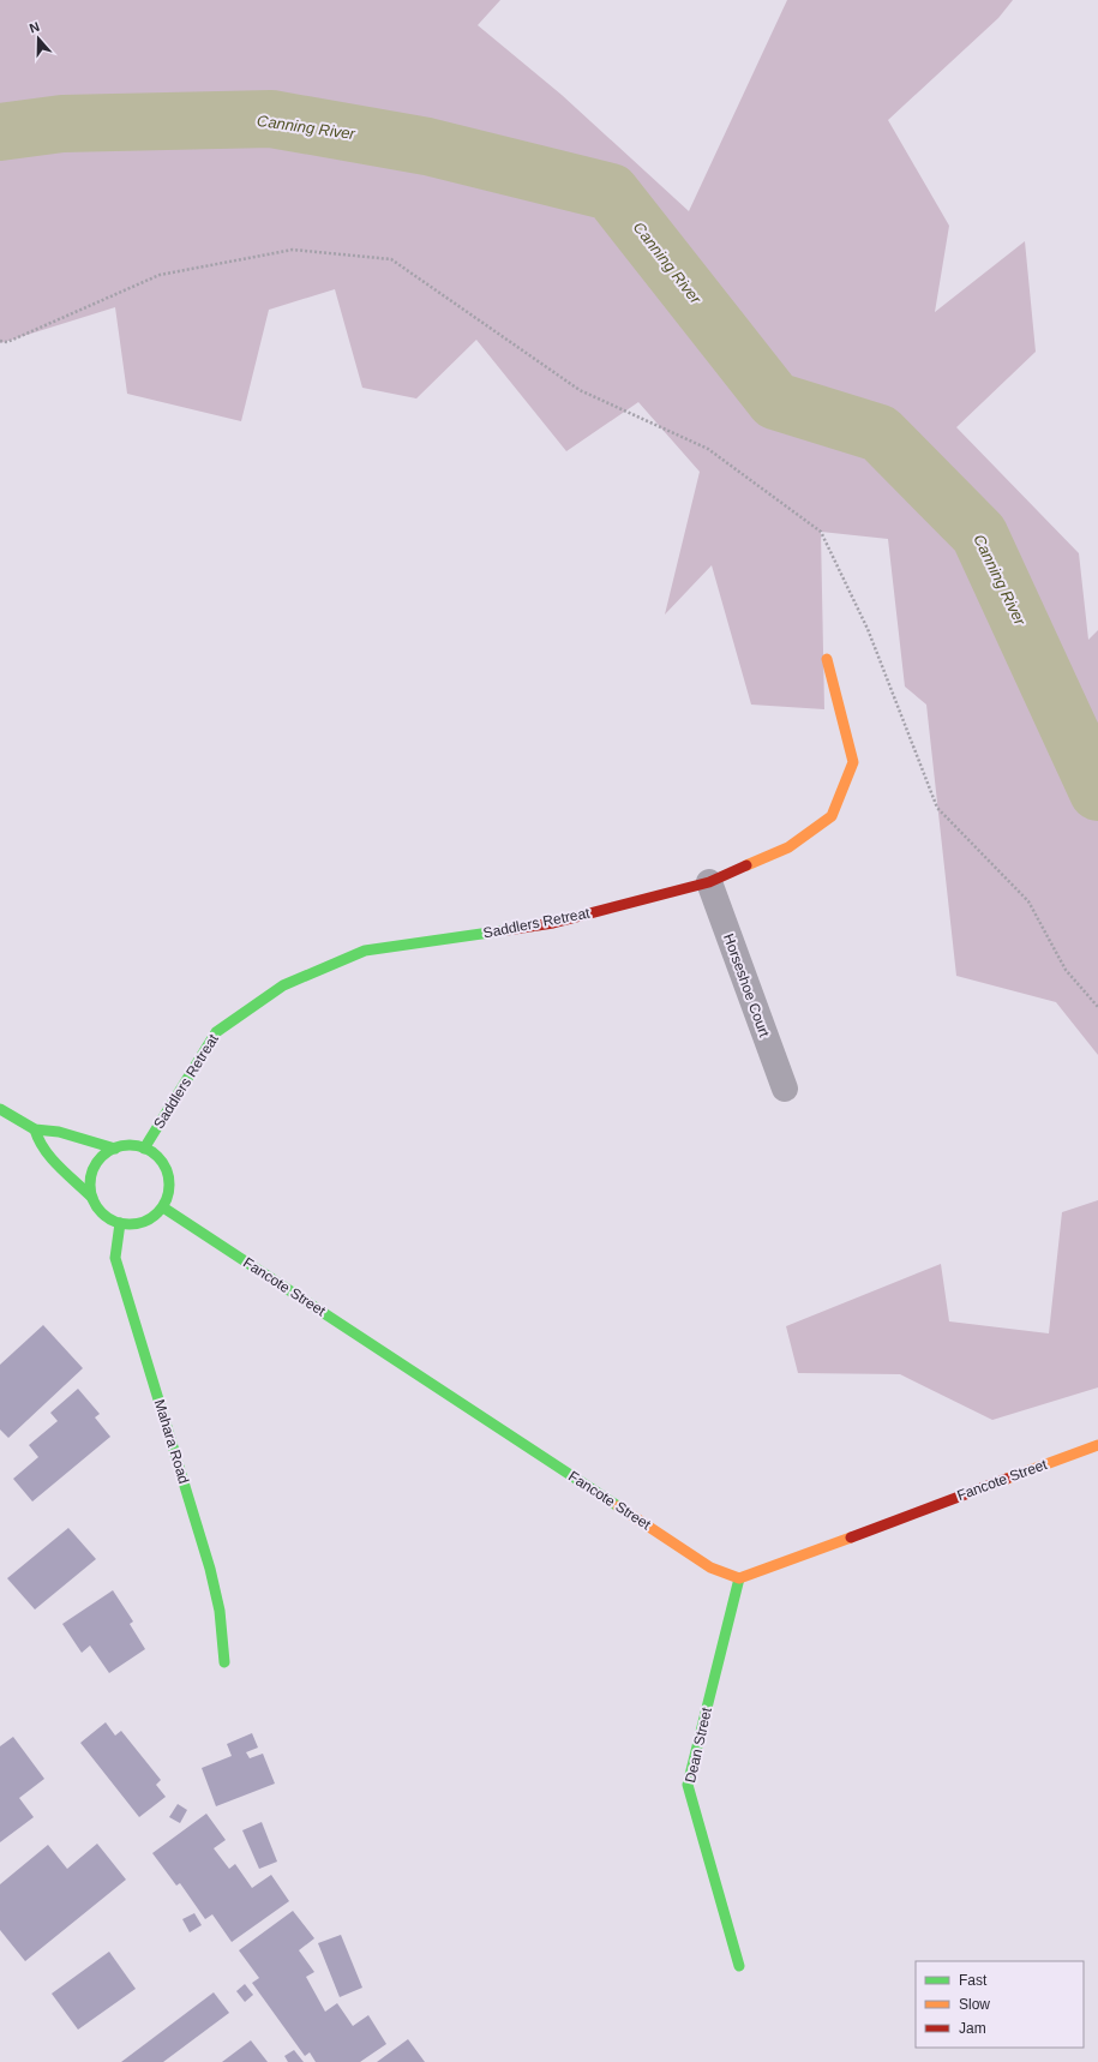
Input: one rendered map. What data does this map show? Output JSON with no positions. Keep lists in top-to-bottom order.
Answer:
{
  "streets": {
    "street": [
      "Saddlers Retreat",
      "Horseshoe Court",
      "Fancote Street",
      "Mahara Road",
      "Dean Street"
    ]
  },
  "crossings": [
    ["Saddlers Retreat", "Horseshoe Court"],
    ["Saddlers Retreat", "Fancote Street"],
    ["Saddlers Retreat", "Mahara Road"],
    ["Fancote Street", "Mahara Road"],
    ["Fancote Street", "Dean Street"]
  ],
  "water": ["Canning River"],
  "legend": ["Fast", "Slow", "Jam"],
  "north": "top"
}
